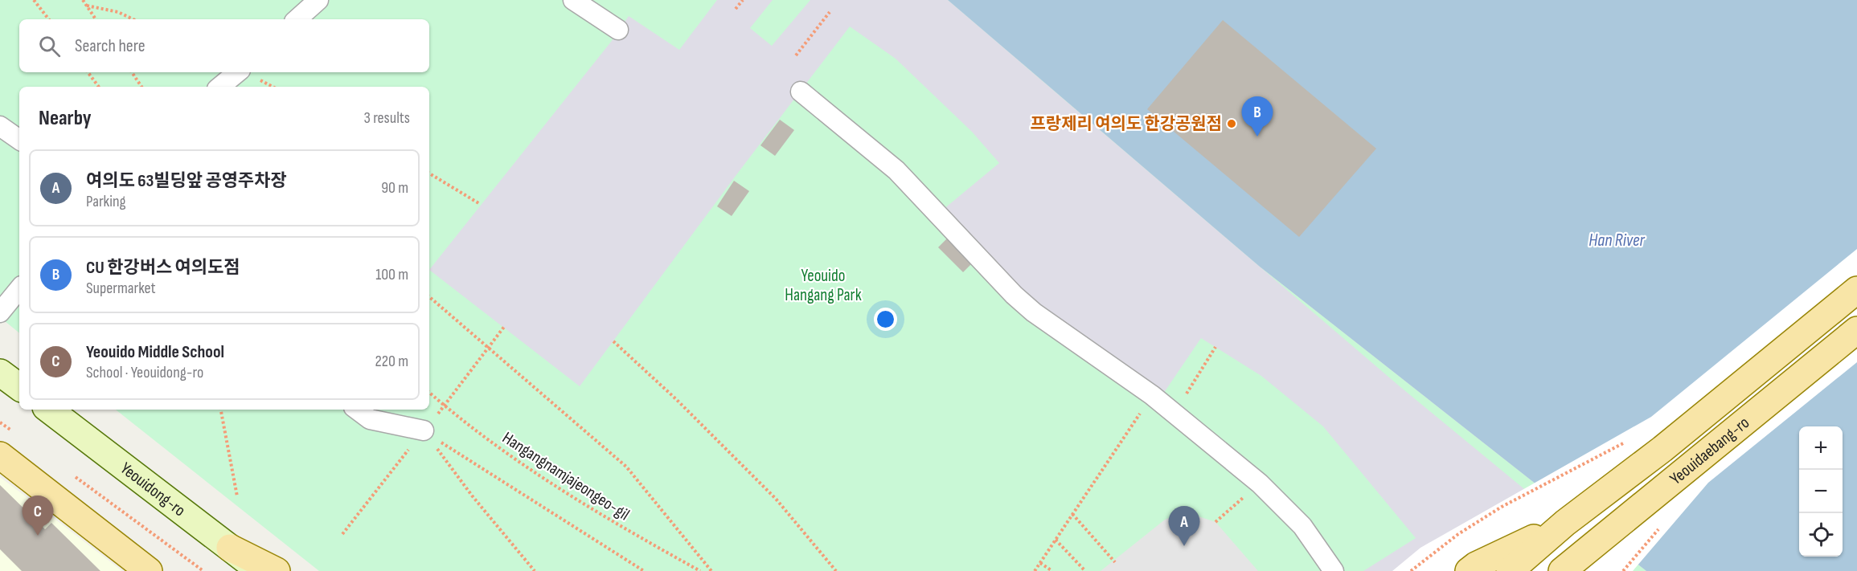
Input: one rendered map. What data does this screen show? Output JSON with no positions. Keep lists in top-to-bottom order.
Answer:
{
  "streets": {
    "main road": ["Yeouidaebang-ro", "Yeouidong-ro"],
    "path": ["Hangangnamjajeongeo-gil"]
  },
  "water": ["Han River"],
  "parks": ["Yeouido Hangang Park"],
  "places": ["프랑제리 여의도 한강공원점"],
  "page": {
    "search": "Search here",
    "heading": ["Nearby", "3 results"],
    "pins": ["B", "C", "A"],
    "list": [
      {
        "mark": "A",
        "name": "여의도 63빌딩앞 공영주차장",
        "note": "Parking",
        "value": "90 m"
      },
      {
        "mark": "B",
        "name": "CU 한강버스 여의도점",
        "note": "Supermarket",
        "value": "100 m"
      },
      {
        "mark": "C",
        "name": "Yeouido Middle School",
        "note": "School · Yeouidong-ro",
        "value": "220 m"
      }
    ],
    "map_buttons": ["+", "−"]
  }
}
